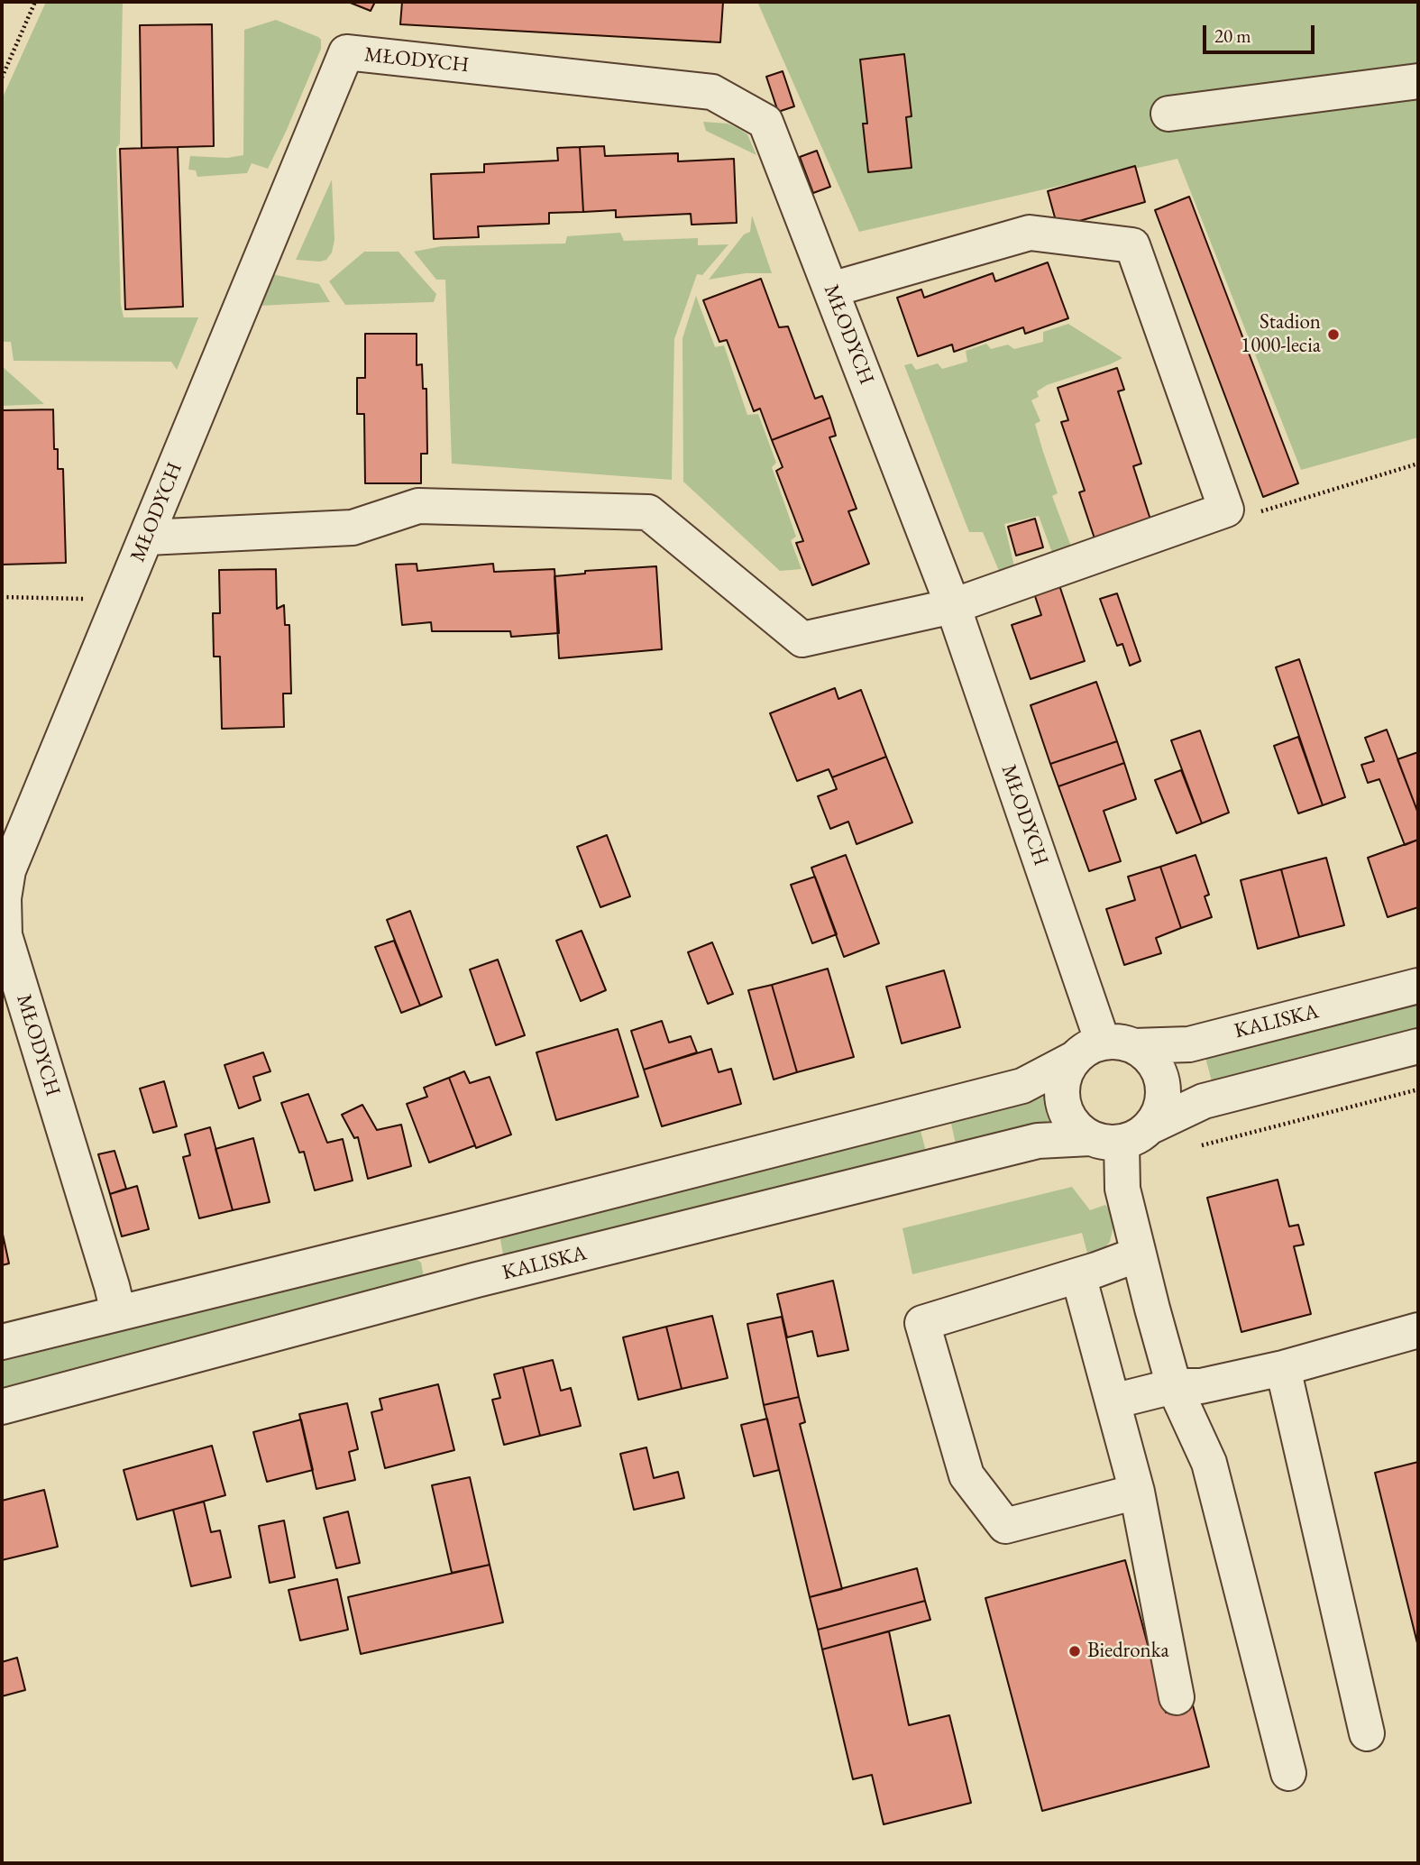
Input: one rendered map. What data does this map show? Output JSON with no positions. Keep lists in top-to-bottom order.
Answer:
{
  "streets": {
    "street": ["MŁODYCH", "KALISKA"]
  },
  "crossings": [
    ["MŁODYCH", "KALISKA"]
  ],
  "places": ["Stadion 1000-lecia", "Biedronka"],
  "scale_bar": "20 m"
}
